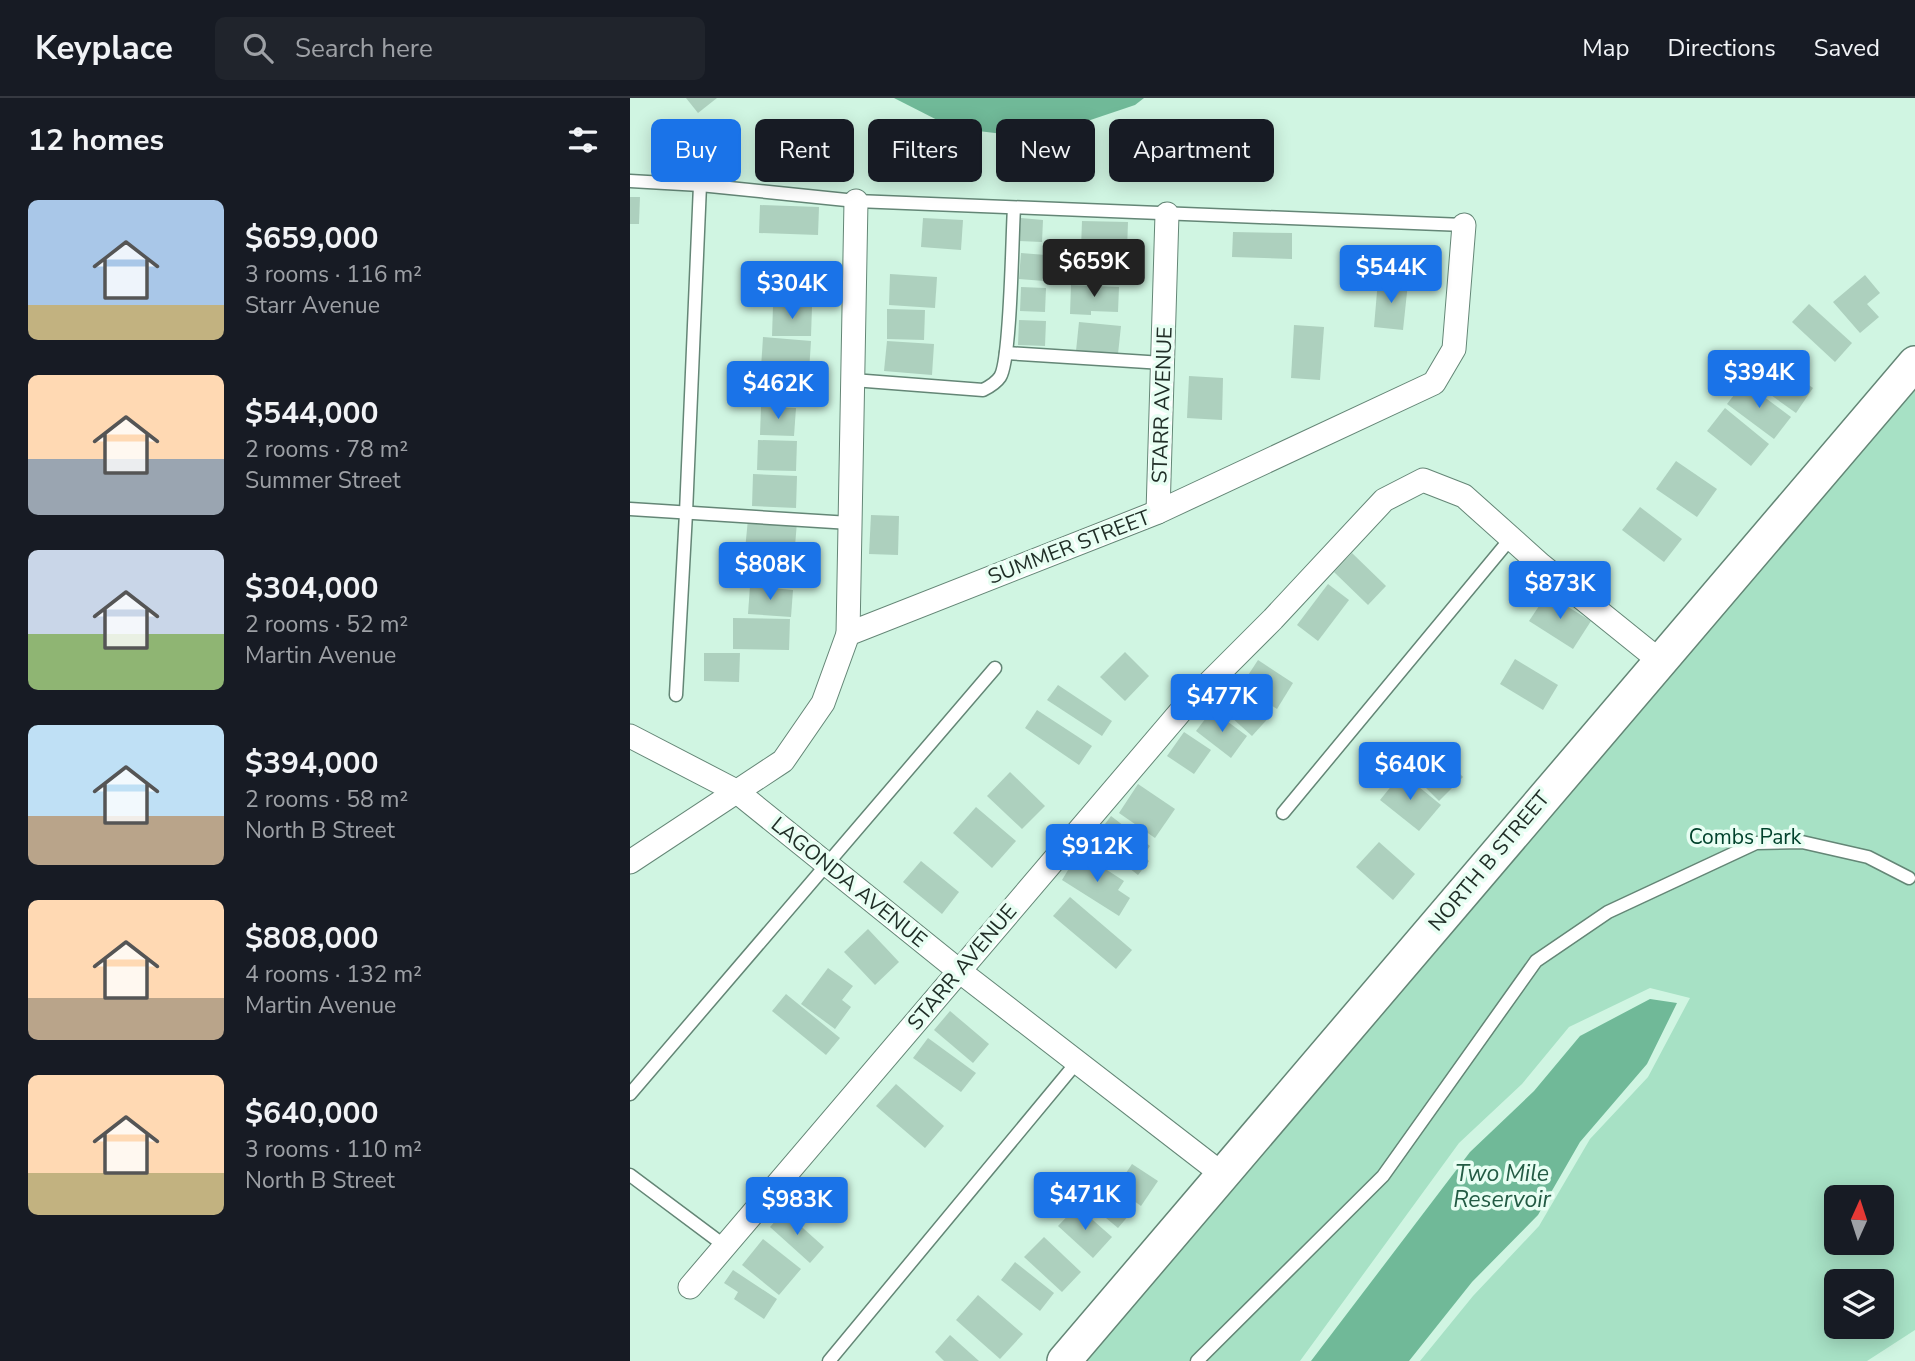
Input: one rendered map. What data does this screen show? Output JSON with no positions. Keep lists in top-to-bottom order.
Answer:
{
  "streets": {
    "main road": ["NORTH B STREET"],
    "street": ["STARR AVENUE", "SUMMER STREET", "LAGONDA AVENUE"]
  },
  "crossings": [
    ["STARR AVENUE", "SUMMER STREET"],
    ["STARR AVENUE", "NORTH B STREET"],
    ["STARR AVENUE", "LAGONDA AVENUE"],
    ["NORTH B STREET", "LAGONDA AVENUE"]
  ],
  "water": ["Two Mile Reservoir"],
  "parks": ["Combs Park"],
  "north": "top",
  "page": {
    "header": "Keyplace",
    "search": "Search here",
    "nav": ["Map", "Directions", "Saved"],
    "heading": "12 homes",
    "chip": [
      "Buy",
      "Rent",
      "Filters",
      "New",
      "Apartment"
    ],
    "list": [
      {
        "name": "$659,000",
        "note": "3 rooms · 116 m² · Starr Avenue"
      },
      {
        "name": "$544,000",
        "note": "2 rooms · 78 m² · Summer Street"
      },
      {
        "name": "$304,000",
        "note": "2 rooms · 52 m² · Martin Avenue"
      },
      {
        "name": "$394,000",
        "note": "2 rooms · 58 m² · North B Street"
      },
      {
        "name": "$808,000",
        "note": "4 rooms · 132 m² · Martin Avenue"
      },
      {
        "name": "$640,000",
        "note": "3 rooms · 110 m² · North B Street"
      }
    ],
    "price": [
      "$659K",
      "$544K",
      "$304K",
      "$394K",
      "$462K",
      "$808K",
      "$873K",
      "$477K",
      "$640K",
      "$912K",
      "$471K",
      "$983K"
    ]
  }
}
